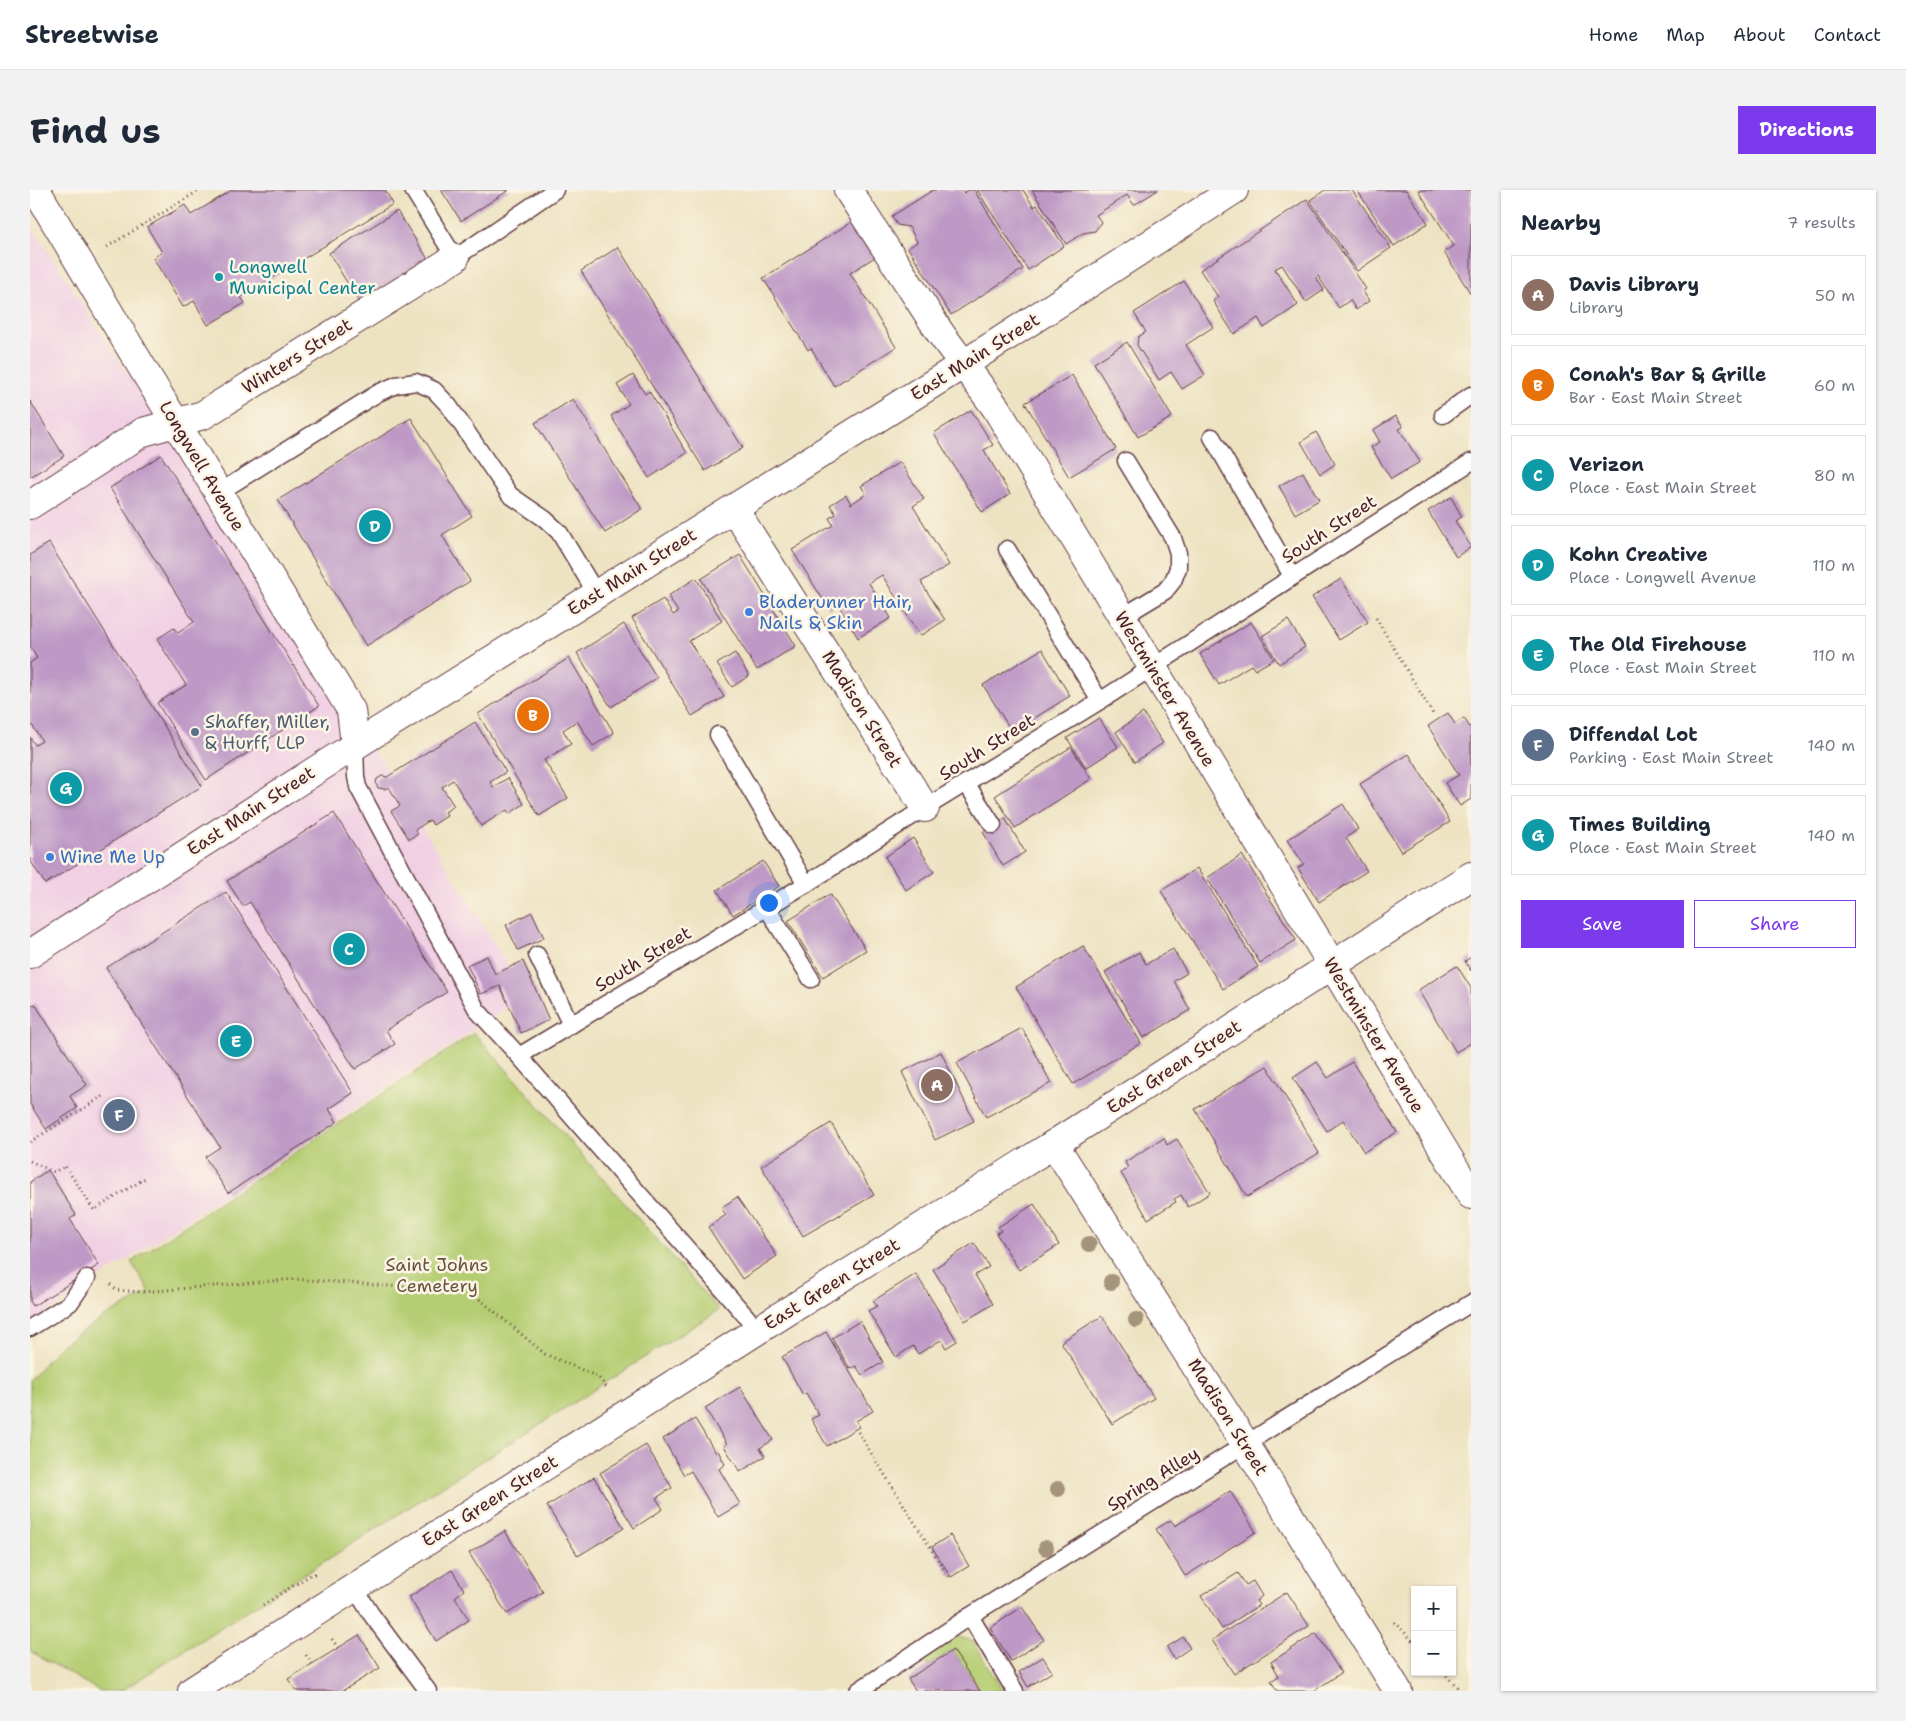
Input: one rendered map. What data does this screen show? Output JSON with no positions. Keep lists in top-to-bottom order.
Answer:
{
  "streets": {
    "street": [
      "Winters Street",
      "East Main Street",
      "Longwell Avenue",
      "Westminster Avenue",
      "Madison Street",
      "East Green Street"
    ],
    "lane": ["South Street", "Spring Alley"]
  },
  "crossings": [
    ["Winters Street", "Longwell Avenue"],
    ["East Main Street", "Longwell Avenue"],
    ["East Main Street", "Westminster Avenue"],
    ["East Main Street", "Madison Street"],
    ["South Street", "Westminster Avenue"],
    ["South Street", "Madison Street"],
    ["Westminster Avenue", "East Green Street"],
    ["Madison Street", "East Green Street"],
    ["Madison Street", "Spring Alley"]
  ],
  "parks": ["Saint Johns Cemetery"],
  "places": [
    "Longwell Municipal Center",
    "Bladerunner Hair, Nails & Skin",
    "Shaffer, Miller, & Hurff, LLP",
    "Wine Me Up"
  ],
  "page": {
    "header": "Streetwise",
    "nav": [
      "Home",
      "Map",
      "About",
      "Contact"
    ],
    "buttons": [
      "Directions",
      ["Save", "Share"]
    ],
    "title": "Find us",
    "heading": ["Nearby", "7 results"],
    "list": [
      {
        "mark": "A",
        "name": "Davis Library",
        "note": "Library",
        "value": "50 m"
      },
      {
        "mark": "B",
        "name": "Conah's Bar & Grille",
        "note": "Bar · East Main Street",
        "value": "60 m"
      },
      {
        "mark": "C",
        "name": "Verizon",
        "note": "Place · East Main Street",
        "value": "80 m"
      },
      {
        "mark": "D",
        "name": "Kohn Creative",
        "note": "Place · Longwell Avenue",
        "value": "110 m"
      },
      {
        "mark": "E",
        "name": "The Old Firehouse",
        "note": "Place · East Main Street",
        "value": "110 m"
      },
      {
        "mark": "F",
        "name": "Diffendal Lot",
        "note": "Parking · East Main Street",
        "value": "140 m"
      },
      {
        "mark": "G",
        "name": "Times Building",
        "note": "Place · East Main Street",
        "value": "140 m"
      }
    ],
    "pins": [
      "D",
      "B",
      "G",
      "C",
      "E",
      "A",
      "F"
    ],
    "map_buttons": ["+", "−"]
  }
}
